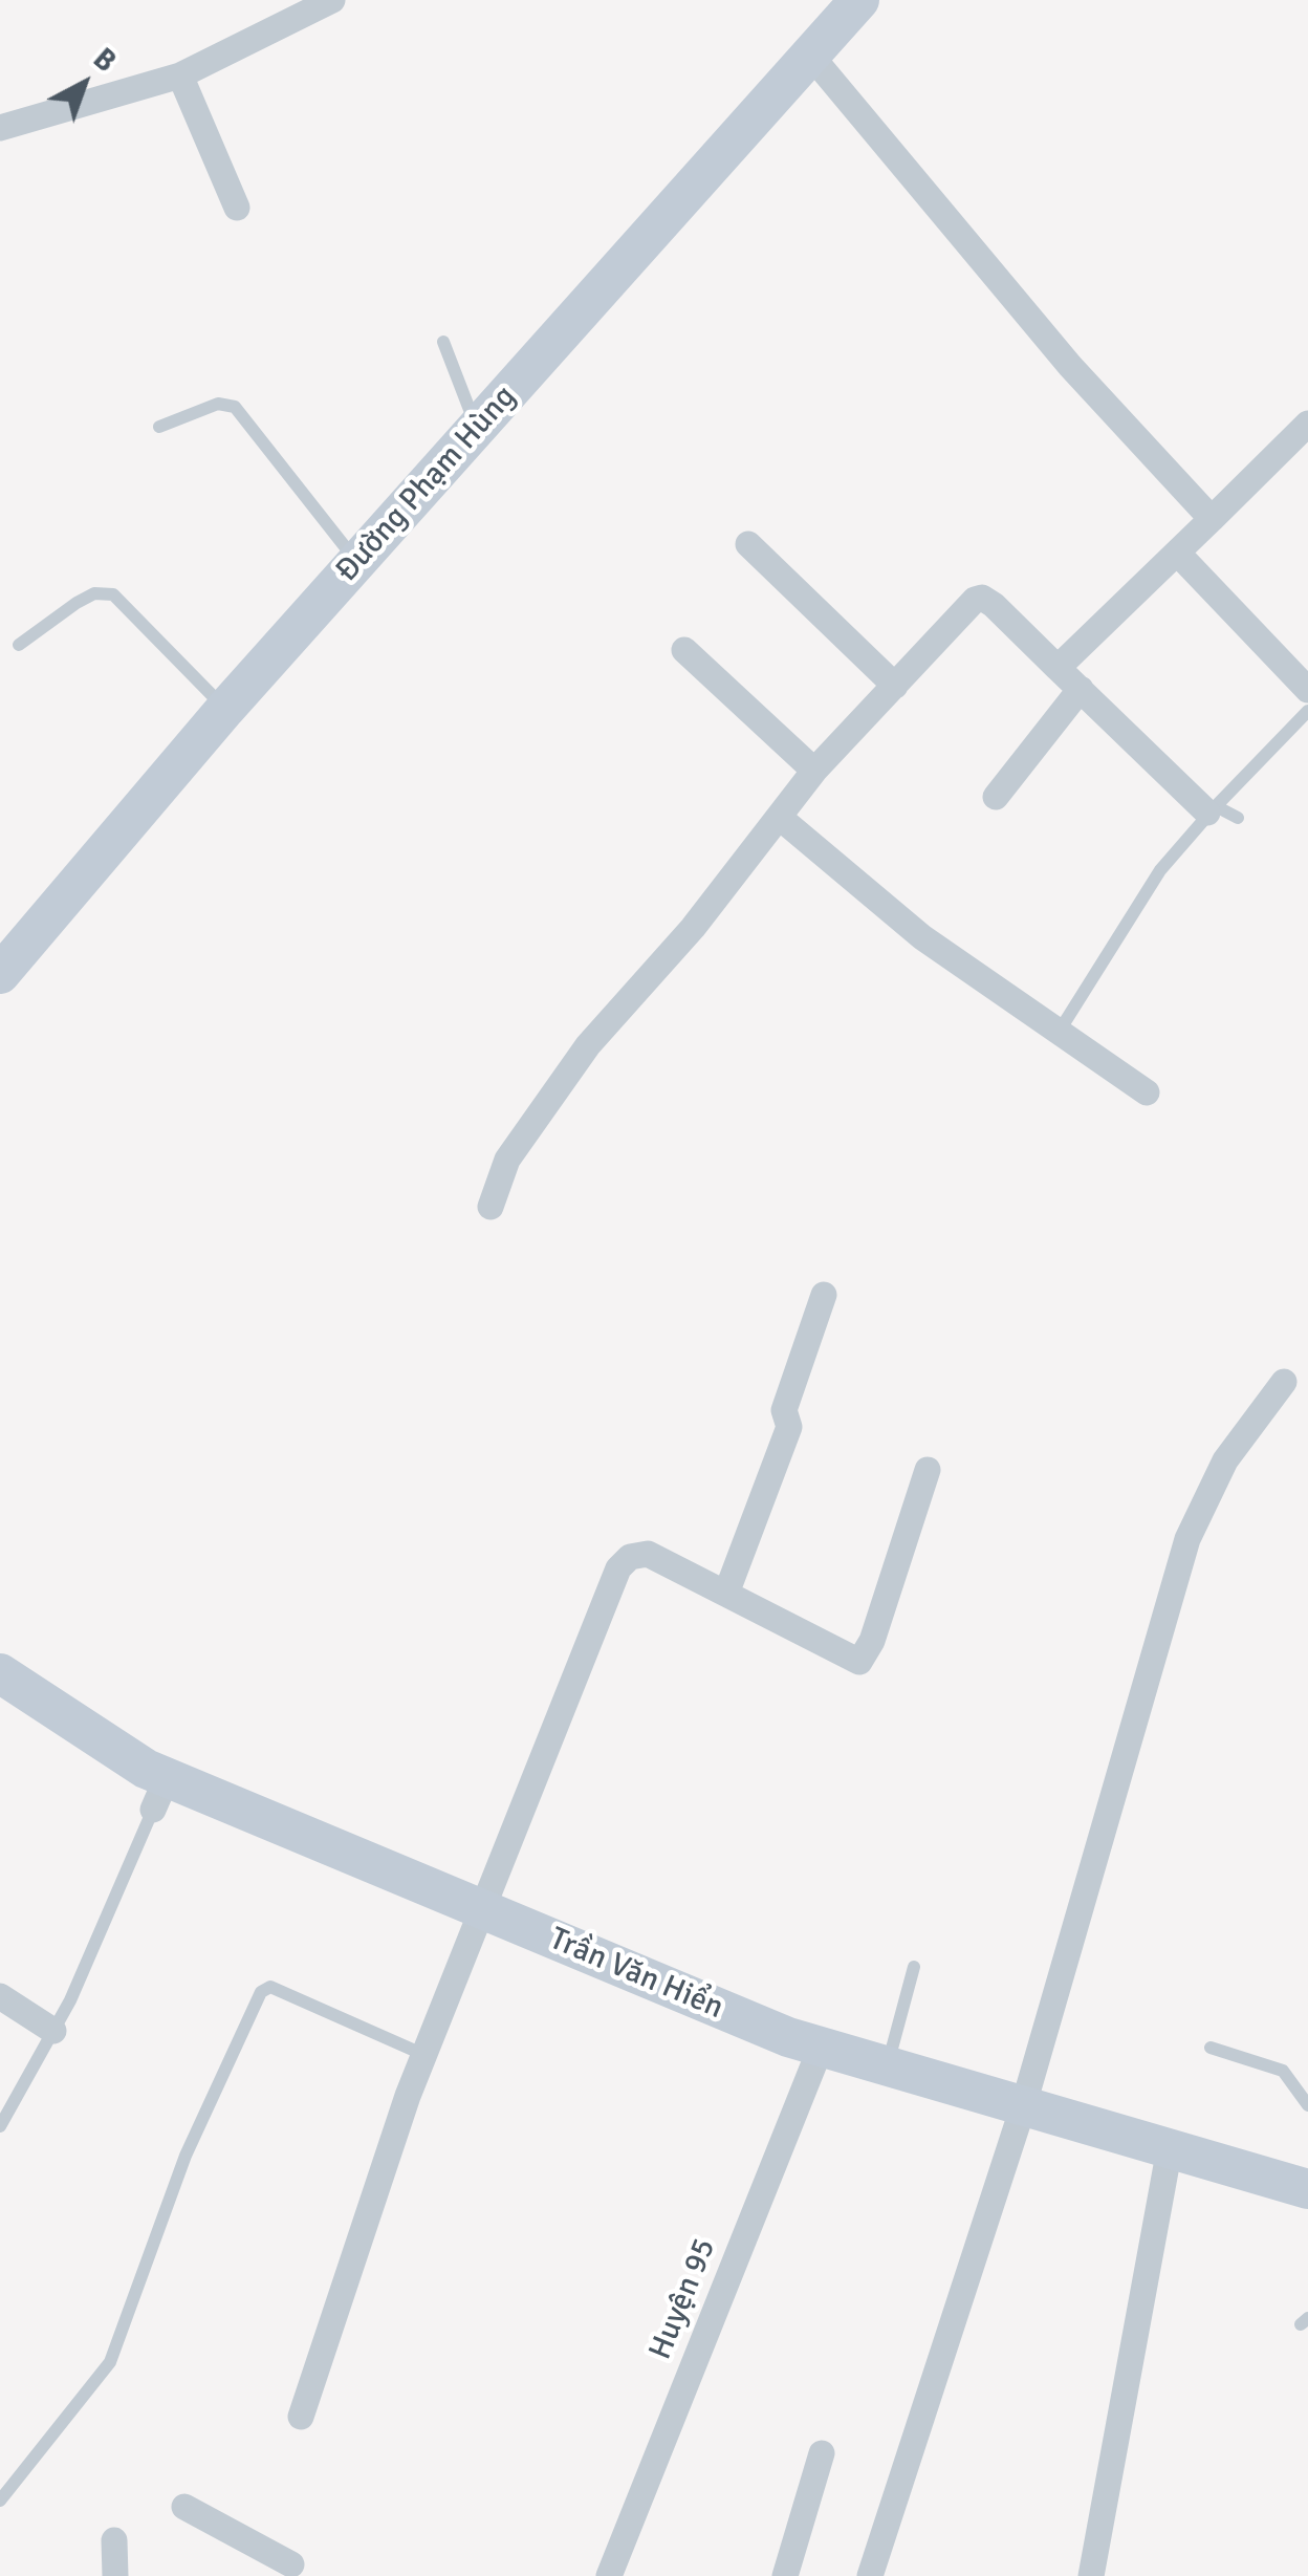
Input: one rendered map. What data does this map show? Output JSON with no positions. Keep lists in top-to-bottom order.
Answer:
{
  "streets": {
    "street": ["Đường Phạm Hùng", "Trần Văn Hiển", "Huyện 95"]
  },
  "crossings": [
    ["Trần Văn Hiển", "Huyện 95"]
  ],
  "north": "top right"
}
